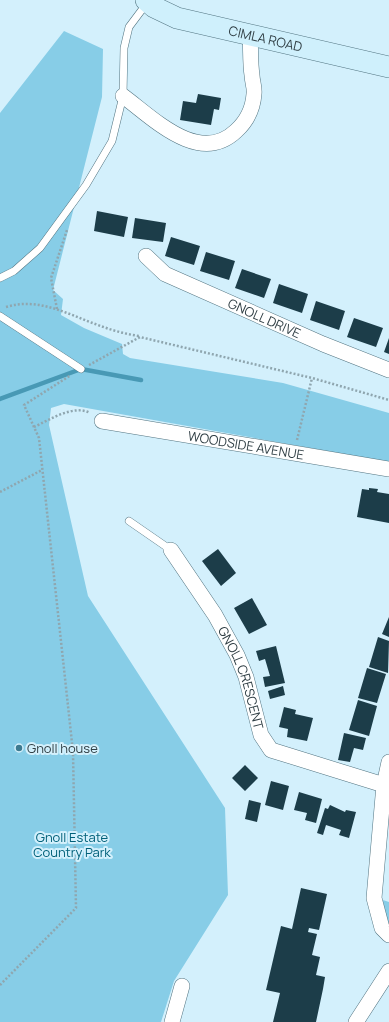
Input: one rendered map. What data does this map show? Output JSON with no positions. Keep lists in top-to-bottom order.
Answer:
{
  "streets": {
    "main road": ["CIMLA ROAD"],
    "street": ["GNOLL DRIVE", "WOODSIDE AVENUE", "GNOLL CRESCENT"]
  },
  "parks": ["Gnoll Estate Country Park"],
  "places": ["Gnoll house"]
}
